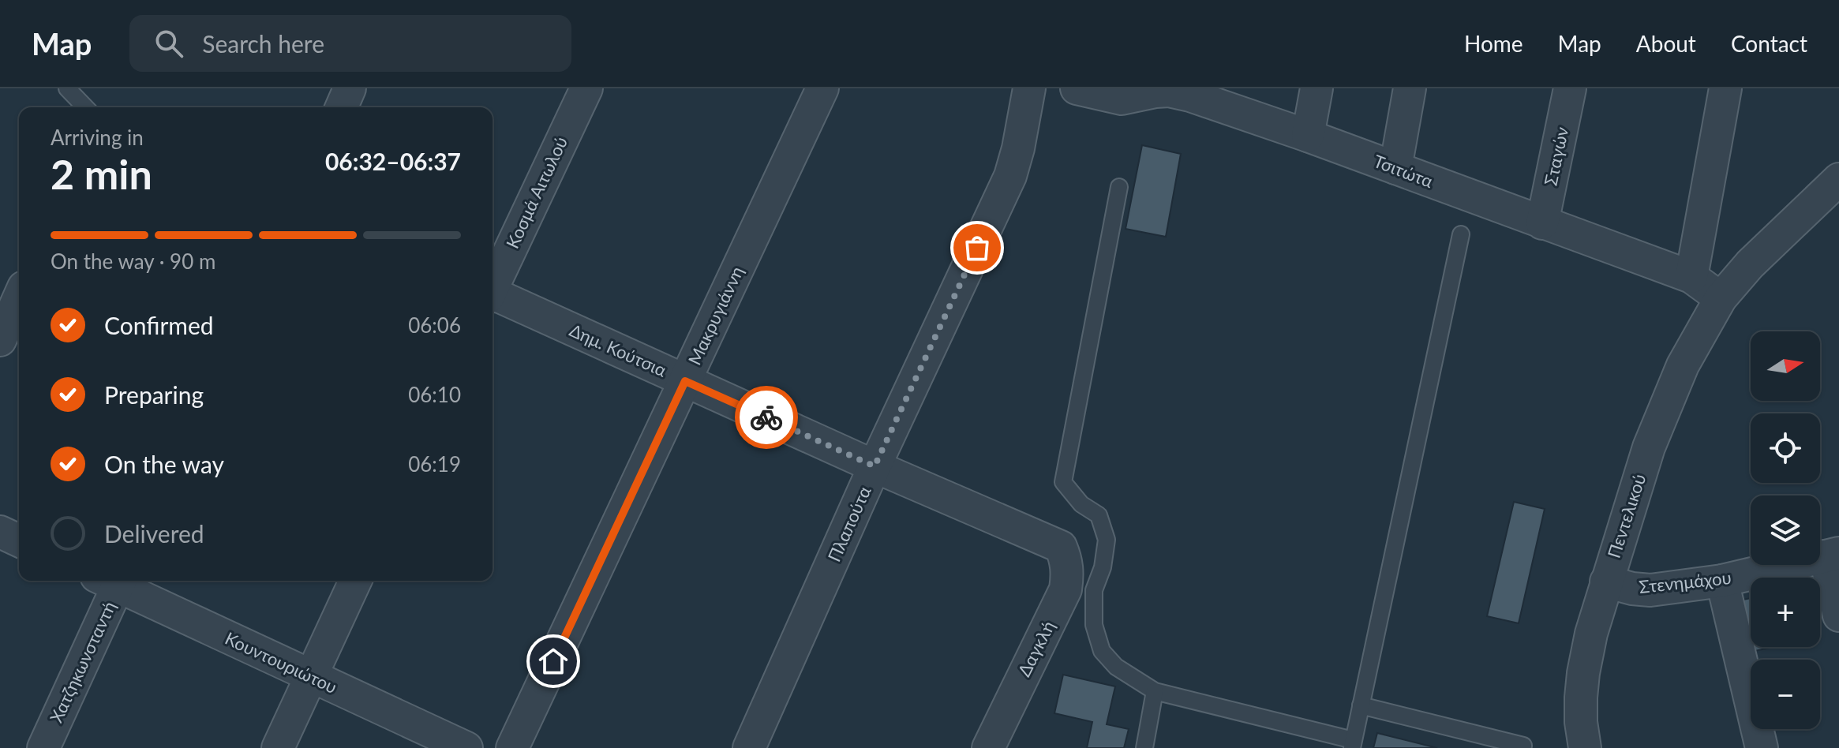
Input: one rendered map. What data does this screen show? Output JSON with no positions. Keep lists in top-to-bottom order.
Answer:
{
  "streets": {
    "street": [
      "Σταγών",
      "Τσιτώτα",
      "Κοσμά Αιτωλού",
      "Μακρυγιάννη",
      "Δημ. Κούτσια",
      "Πεντελικού",
      "Πλαπούτα",
      "Στενημάχου",
      "Δαγκλή",
      "Χατζηκωνσταντή",
      "Κουντουριώτου"
    ]
  },
  "crossings": [
    ["Σταγών", "Τσιτώτα"],
    ["Τσιτώτα", "Πεντελικού"],
    ["Μακρυγιάννη", "Δημ. Κούτσια"],
    ["Δημ. Κούτσια", "Πλαπούτα"],
    ["Δημ. Κούτσια", "Δαγκλή"],
    ["Πεντελικού", "Στενημάχου"]
  ],
  "north": "right",
  "page": {
    "header": "Map",
    "search": "Search here",
    "nav": [
      "Home",
      "Map",
      "About",
      "Contact"
    ],
    "heading": ["2 min", "Arriving in", "06:32–06:37"],
    "bar": "On the way · 90 m",
    "list": [
      ["Confirmed", "06:06"],
      ["Preparing", "06:10"],
      ["On the way", "06:19"],
      "Delivered"
    ],
    "map_buttons": ["+", "−"]
  }
}
